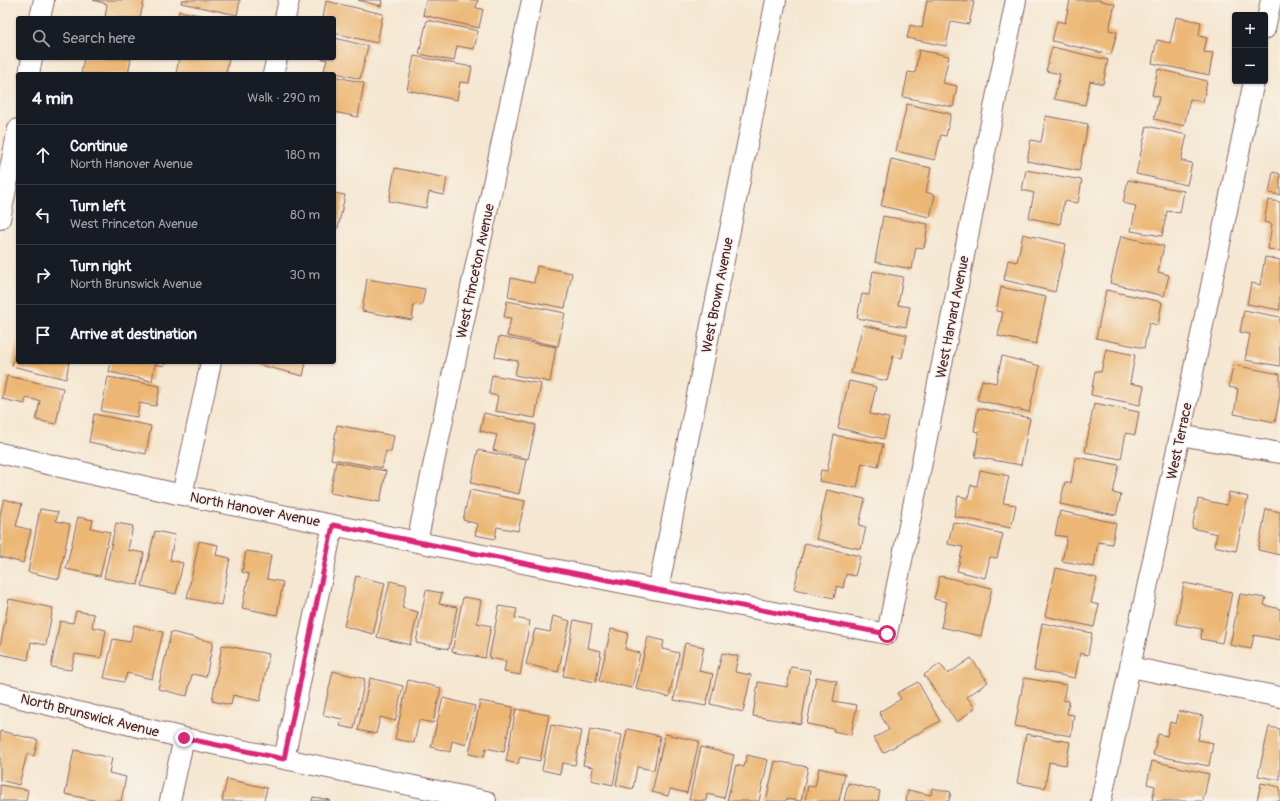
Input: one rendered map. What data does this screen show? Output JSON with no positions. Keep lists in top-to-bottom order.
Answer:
{
  "streets": {
    "street": [
      "West Princeton Avenue",
      "West Brown Avenue",
      "West Harvard Avenue",
      "West Terrace",
      "North Hanover Avenue",
      "North Brunswick Avenue"
    ]
  },
  "crossings": [
    ["West Princeton Avenue", "North Hanover Avenue"],
    ["West Brown Avenue", "North Hanover Avenue"],
    ["West Harvard Avenue", "North Hanover Avenue"]
  ],
  "page": {
    "map_buttons": ["+", "−"],
    "search": "Search here",
    "heading": ["4 min", "Walk · 290 m"],
    "list": [
      ["Continue", "North Hanover Avenue", "180 m"],
      ["Turn left", "West Princeton Avenue", "80 m"],
      ["Turn right", "North Brunswick Avenue", "30 m"],
      "Arrive at destination"
    ]
  }
}
